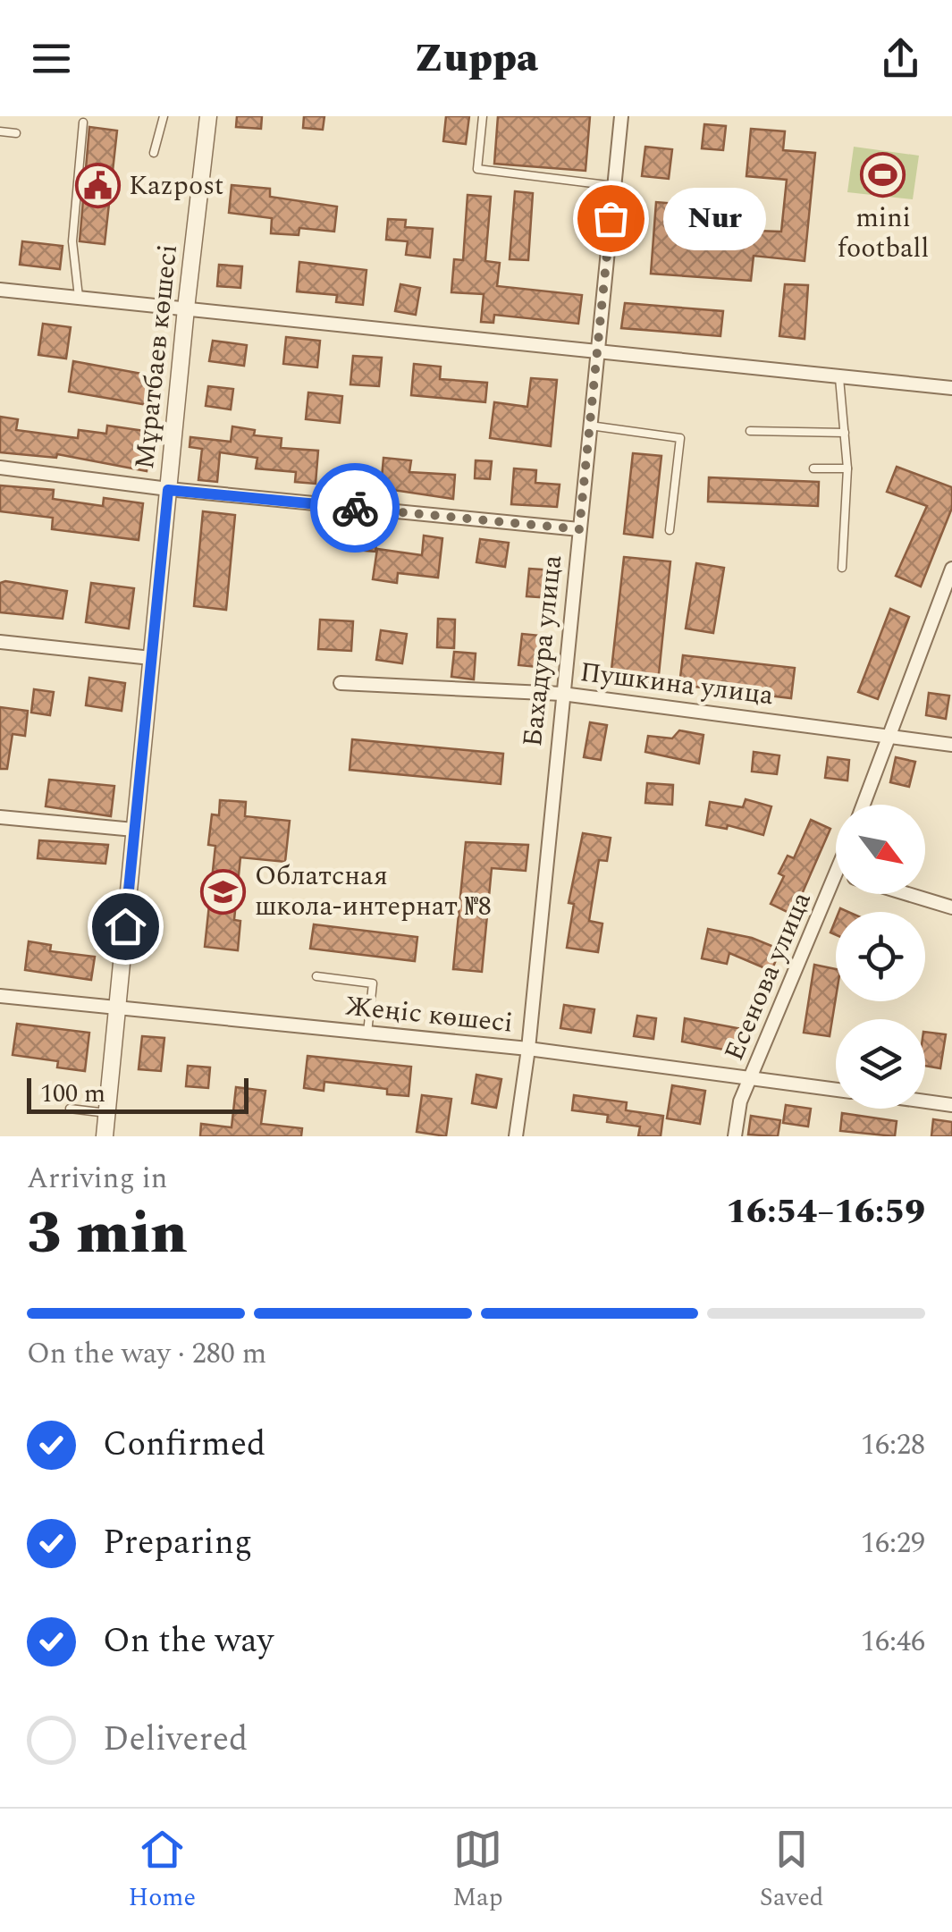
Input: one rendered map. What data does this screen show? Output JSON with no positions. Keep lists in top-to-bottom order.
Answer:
{
  "streets": {
    "street": [
      "Мұратбаев көшесі",
      "Бахадура улица",
      "Пушкина улица",
      "Есенова улица",
      "Жеңіс көшесі"
    ]
  },
  "crossings": [
    ["Мұратбаев көшесі", "Жеңіс көшесі"],
    ["Бахадура улица", "Пушкина улица"],
    ["Бахадура улица", "Жеңіс көшесі"],
    ["Есенова улица", "Жеңіс көшесі"]
  ],
  "places": {
    "sports": ["mini football"],
    "public building": ["Kazpost"],
    "other": ["Nur"],
    "school or university": ["Облатсная школа-интернат №8"]
  },
  "scale_bar": "100 m",
  "north": "bottom right",
  "page": {
    "header": "Zuppa",
    "bubble": "Nur",
    "scale": "100 m",
    "heading": ["3 min", "Arriving in", "16:54–16:59"],
    "bar": "On the way · 280 m",
    "list": [
      ["Confirmed", "16:28"],
      ["Preparing", "16:29"],
      ["On the way", "16:46"],
      "Delivered"
    ],
    "tabs": ["Home", "Map", "Saved"]
  }
}
